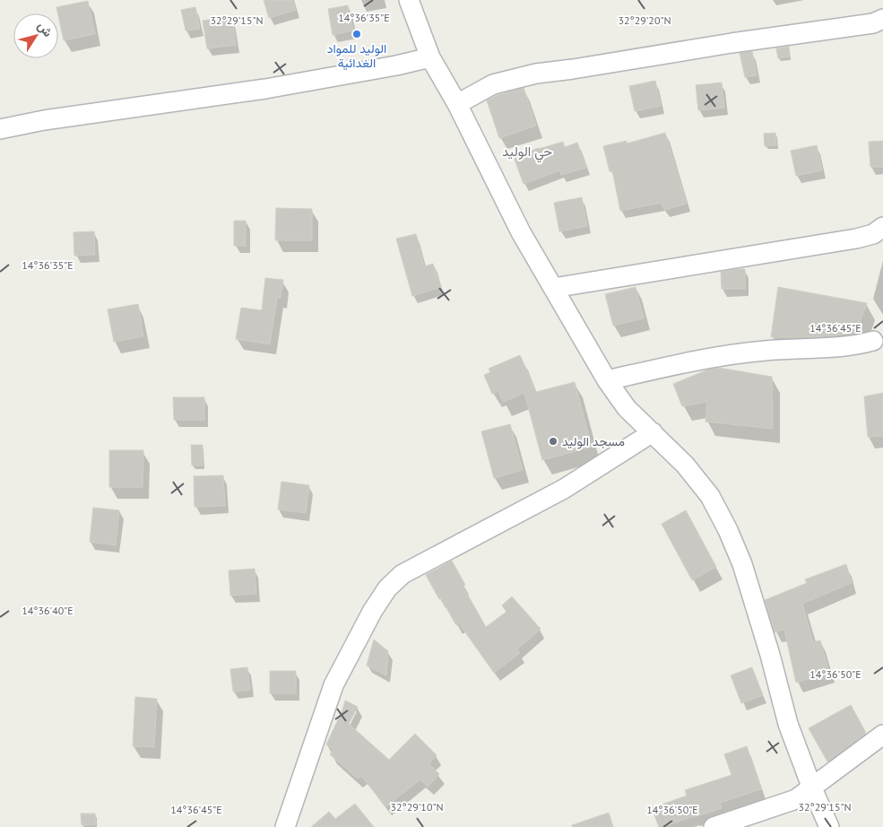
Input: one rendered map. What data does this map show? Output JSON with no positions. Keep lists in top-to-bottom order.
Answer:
{
  "districts": ["حي الوليد"],
  "places": ["الوليد للمواد الغدائية", "مسجد الوليد"],
  "north": "top right",
  "coordinates": [
    "14°36'35\"E",
    "32°29'15\"N",
    "32°29'20\"N",
    "14°36'45\"E",
    "14°36'40\"E",
    "14°36'50\"E",
    "32°29'10\"N"
  ]
}
